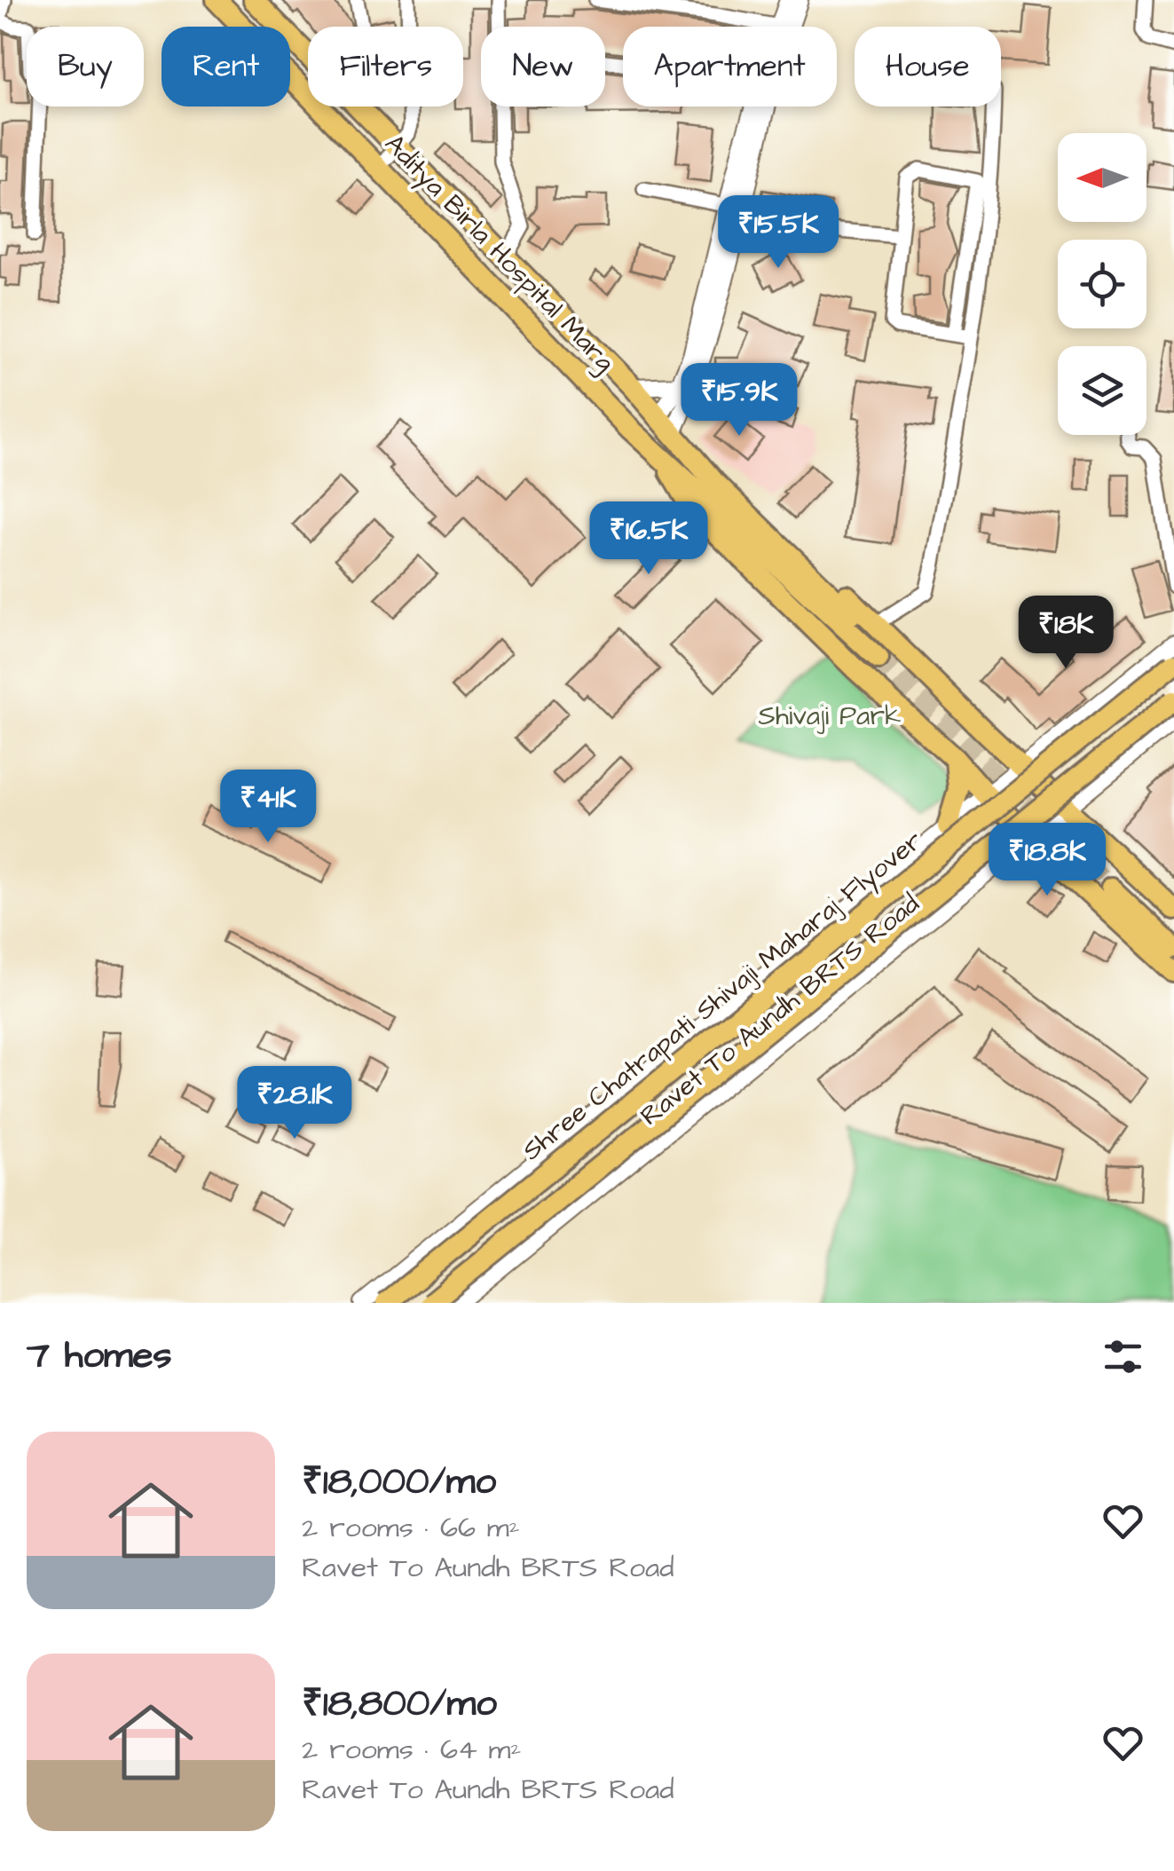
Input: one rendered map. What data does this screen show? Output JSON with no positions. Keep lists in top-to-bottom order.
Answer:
{
  "streets": {
    "main road": ["Aditya Birla Hospital Marg", "Shree Chatrapati Shivaji Maharaj Flyover"],
    "street": ["Ravet To Aundh BRTS Road"]
  },
  "parks": ["Shivaji Park"],
  "north": "left",
  "page": {
    "chip": [
      "Buy",
      "Rent",
      "Filters",
      "New",
      "Apartment",
      "House"
    ],
    "price": [
      "₹15.5K",
      "₹15.9K",
      "₹16.5K",
      "₹18K",
      "₹41K",
      "₹18.8K",
      "₹28.1K"
    ],
    "heading": "7 homes",
    "list": [
      {
        "name": "₹18,000/mo",
        "note": "2 rooms · 66 m² · Ravet To Aundh BRTS Road"
      },
      {
        "name": "₹18,800/mo",
        "note": "2 rooms · 64 m² · Ravet To Aundh BRTS Road"
      }
    ]
  }
}
